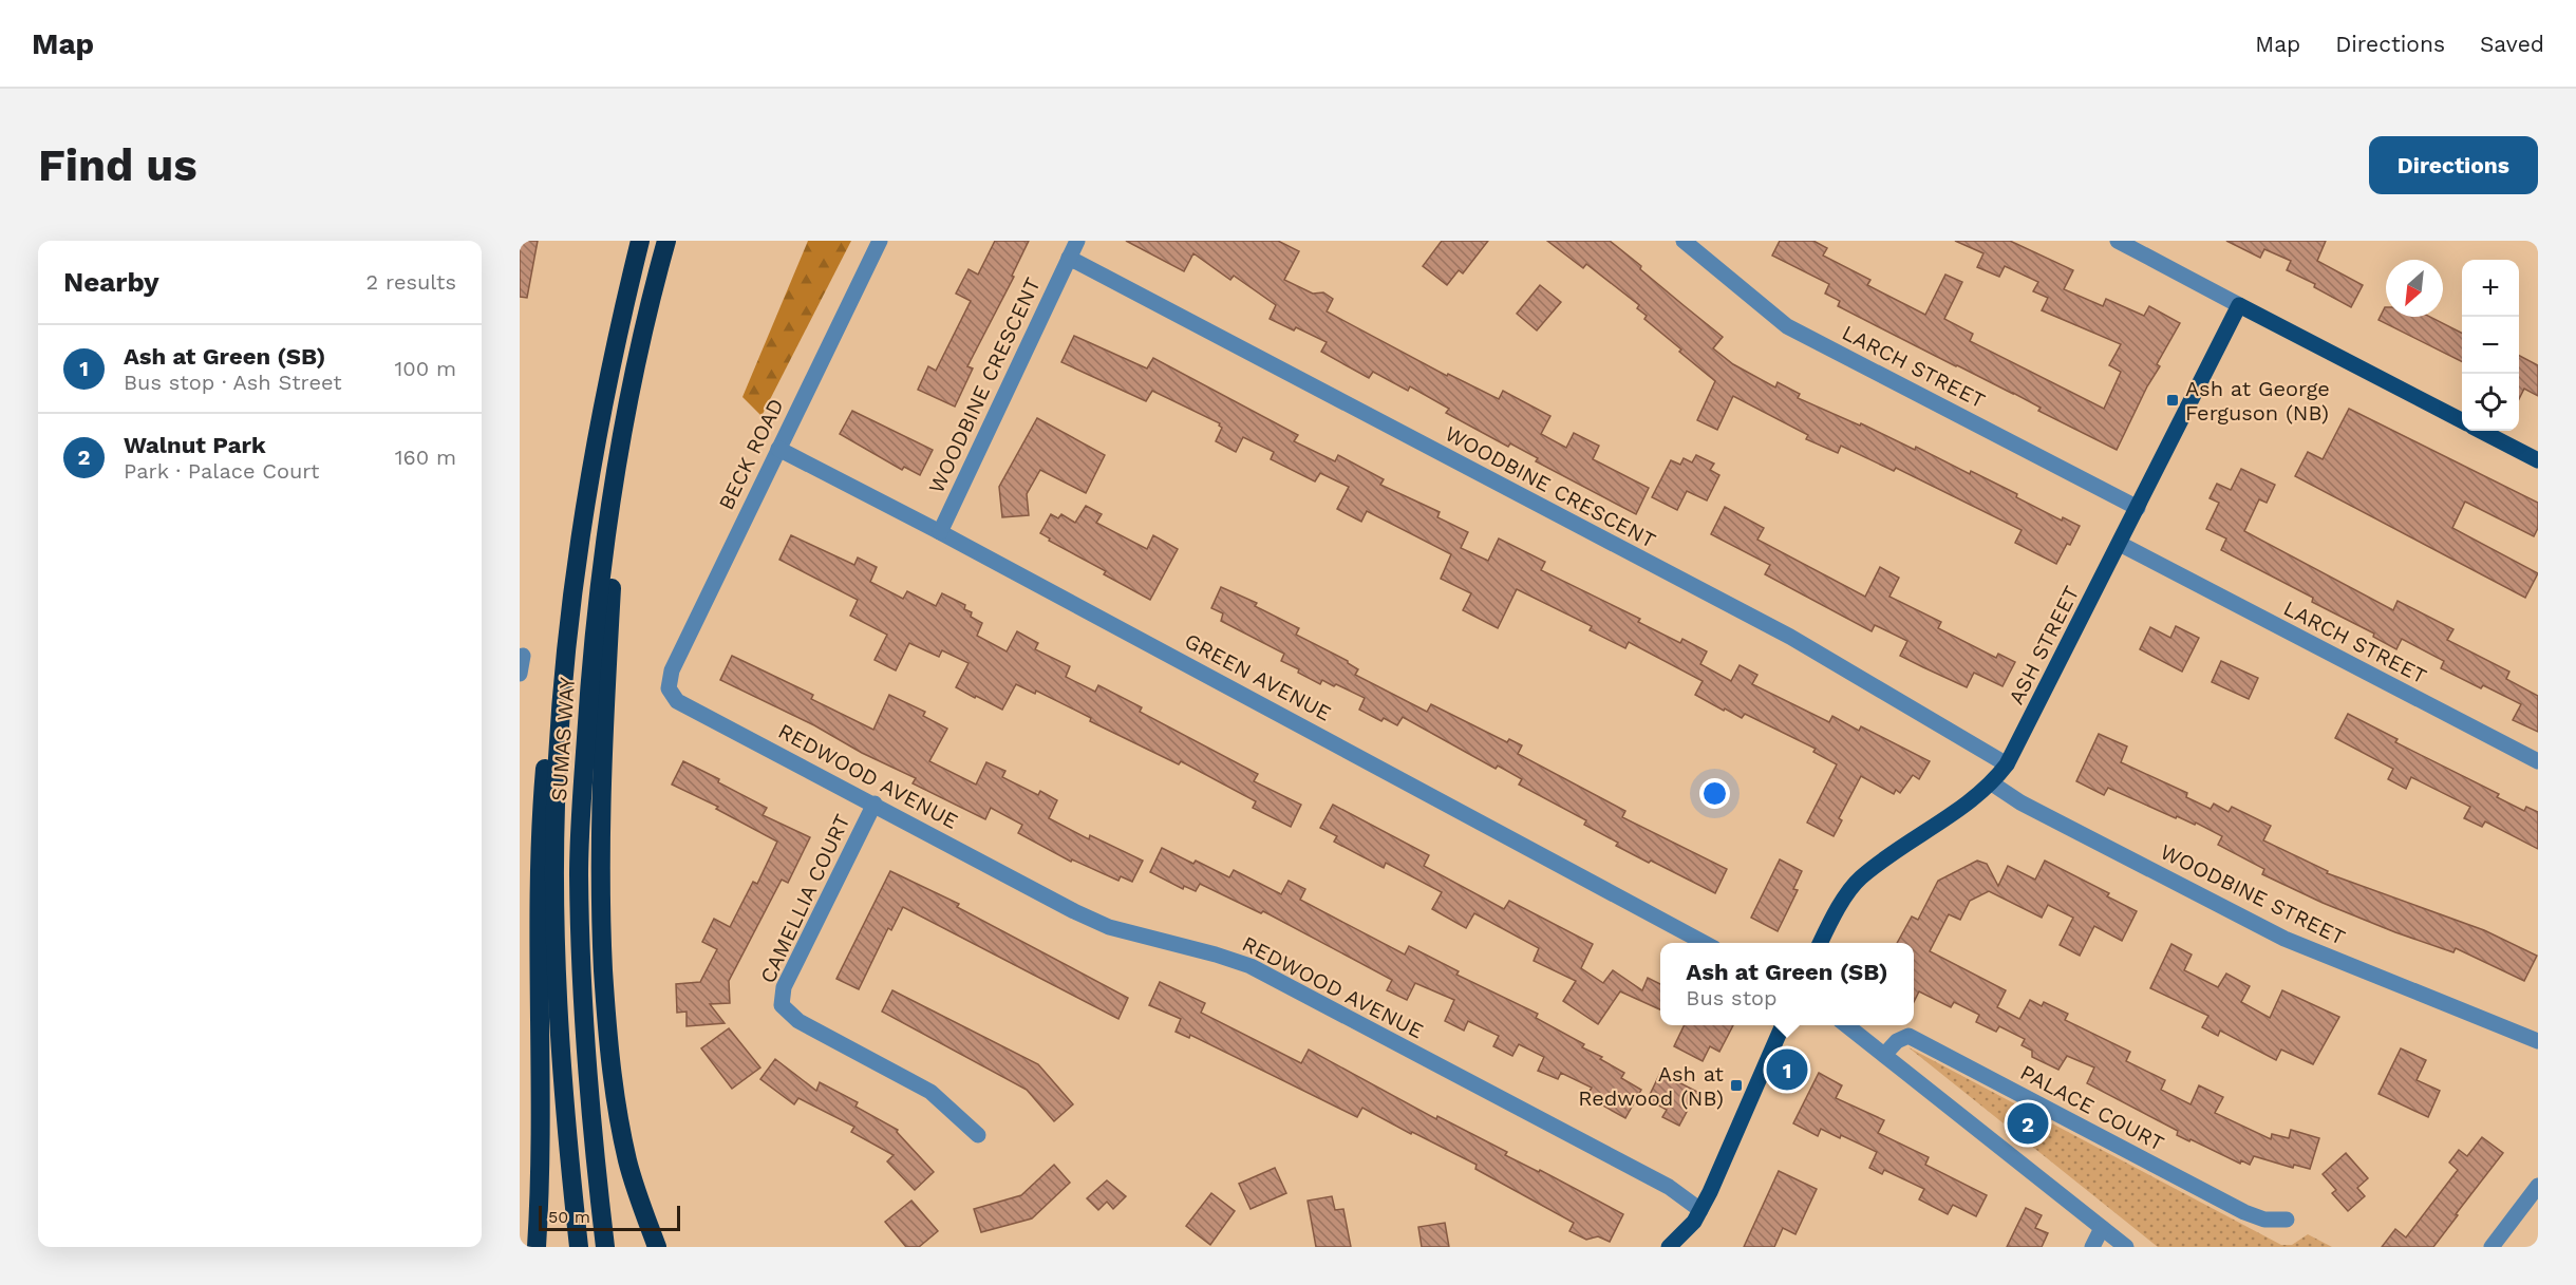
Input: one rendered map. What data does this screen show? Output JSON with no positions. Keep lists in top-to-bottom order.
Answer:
{
  "streets": {
    "highway": ["SUMAS WAY"],
    "main road": ["ASH STREET"],
    "street": [
      "LARCH STREET",
      "WOODBINE CRESCENT",
      "BECK ROAD",
      "GREEN AVENUE",
      "REDWOOD AVENUE",
      "WOODBINE STREET",
      "CAMELLIA COURT",
      "PALACE COURT"
    ]
  },
  "crossings": [
    ["LARCH STREET", "ASH STREET"],
    ["WOODBINE CRESCENT", "ASH STREET"],
    ["WOODBINE CRESCENT", "GREEN AVENUE"],
    ["BECK ROAD", "GREEN AVENUE"],
    ["BECK ROAD", "REDWOOD AVENUE"],
    ["ASH STREET", "WOODBINE STREET"],
    ["REDWOOD AVENUE", "CAMELLIA COURT"]
  ],
  "places": {
    "transit": ["Ash at George Ferguson (NB)", "Ash at Redwood (NB)"]
  },
  "scale_bar": "50 m",
  "north": "bottom left",
  "page": {
    "header": "Map",
    "nav": ["Map", "Directions", "Saved"],
    "buttons": "Directions",
    "title": "Find us",
    "heading": ["Nearby", "2 results"],
    "map_buttons": ["+", "−"],
    "list": [
      {
        "mark": "1",
        "name": "Ash at Green (SB)",
        "note": "Bus stop · Ash Street",
        "value": "100 m"
      },
      {
        "mark": "2",
        "name": "Walnut Park",
        "note": "Park · Palace Court",
        "value": "160 m"
      }
    ],
    "popup": ["Ash at Green (SB)", "Bus stop"],
    "pins": ["1", "2"],
    "scale": "50 m"
  }
}
